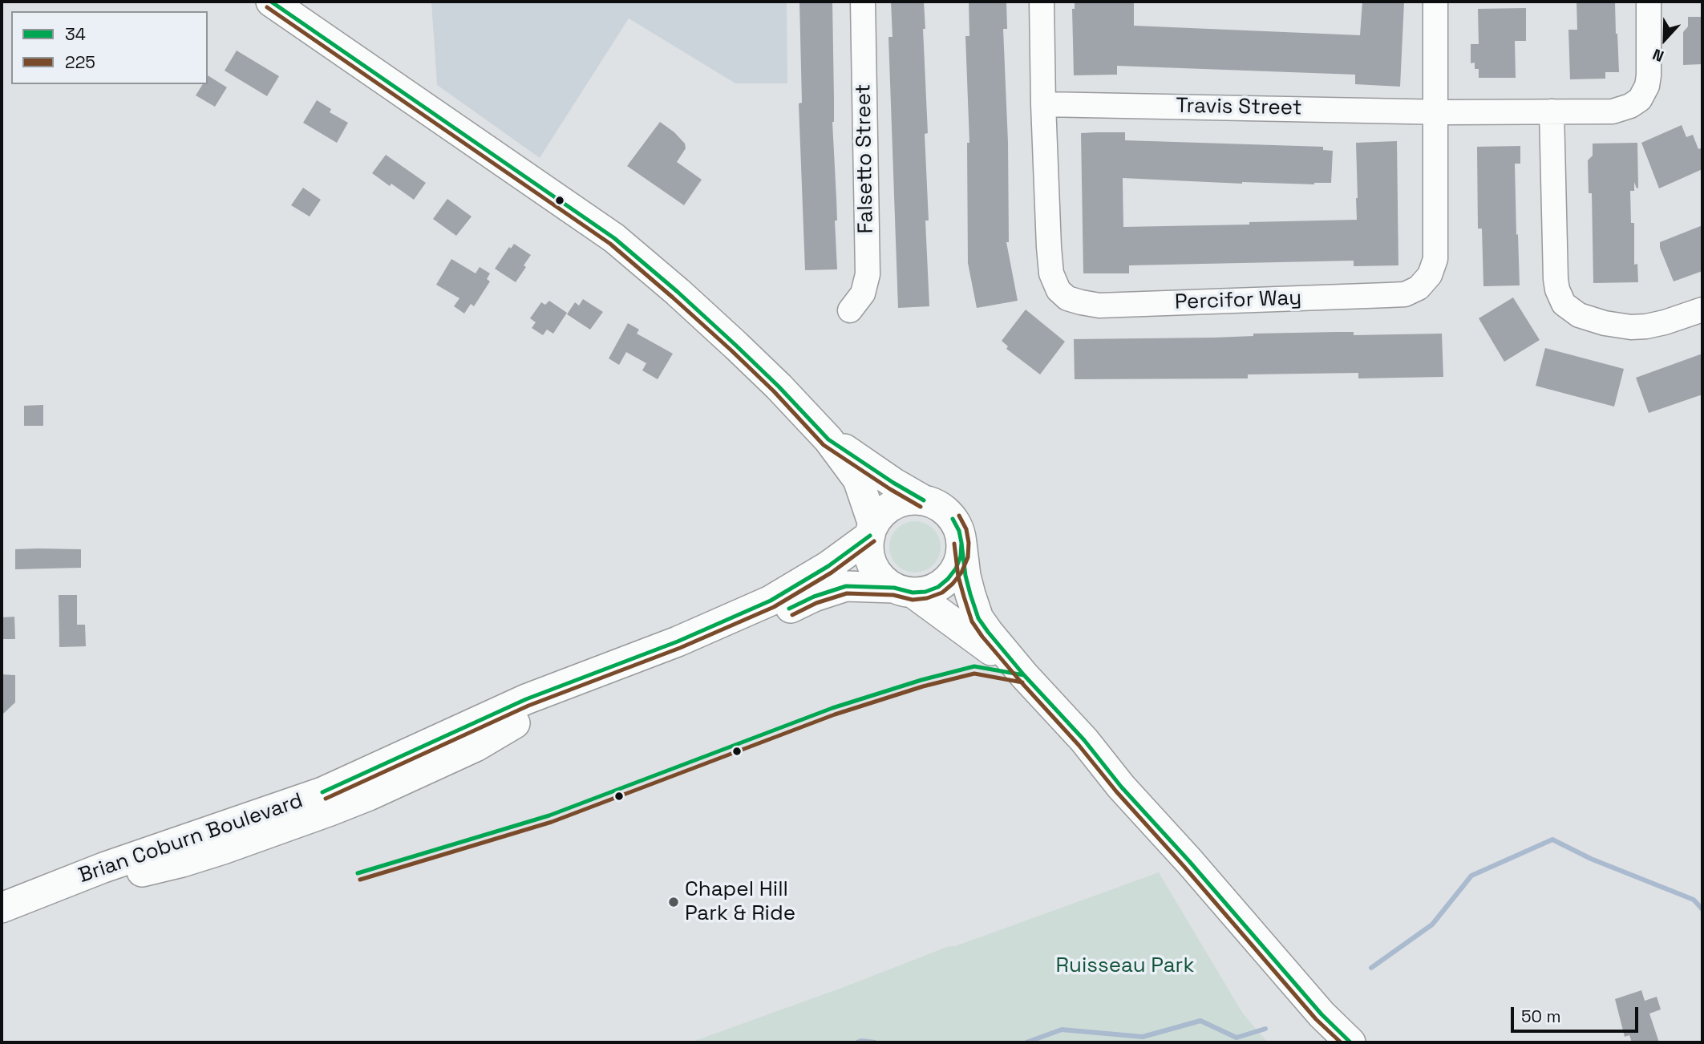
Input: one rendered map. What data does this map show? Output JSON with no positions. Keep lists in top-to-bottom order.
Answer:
{
  "streets": {
    "main road": ["Brian Coburn Boulevard"],
    "street": ["Travis Street", "Falsetto Street", "Percifor Way"]
  },
  "crossings": [
    ["Travis Street", "Percifor Way"]
  ],
  "parks": ["Ruisseau Park"],
  "places": ["Chapel Hill Park & Ride"],
  "lines": ["transit line 34", "transit line 225"],
  "legend": ["34", "225"],
  "scale_bar": "50 m",
  "north": "bottom"
}
